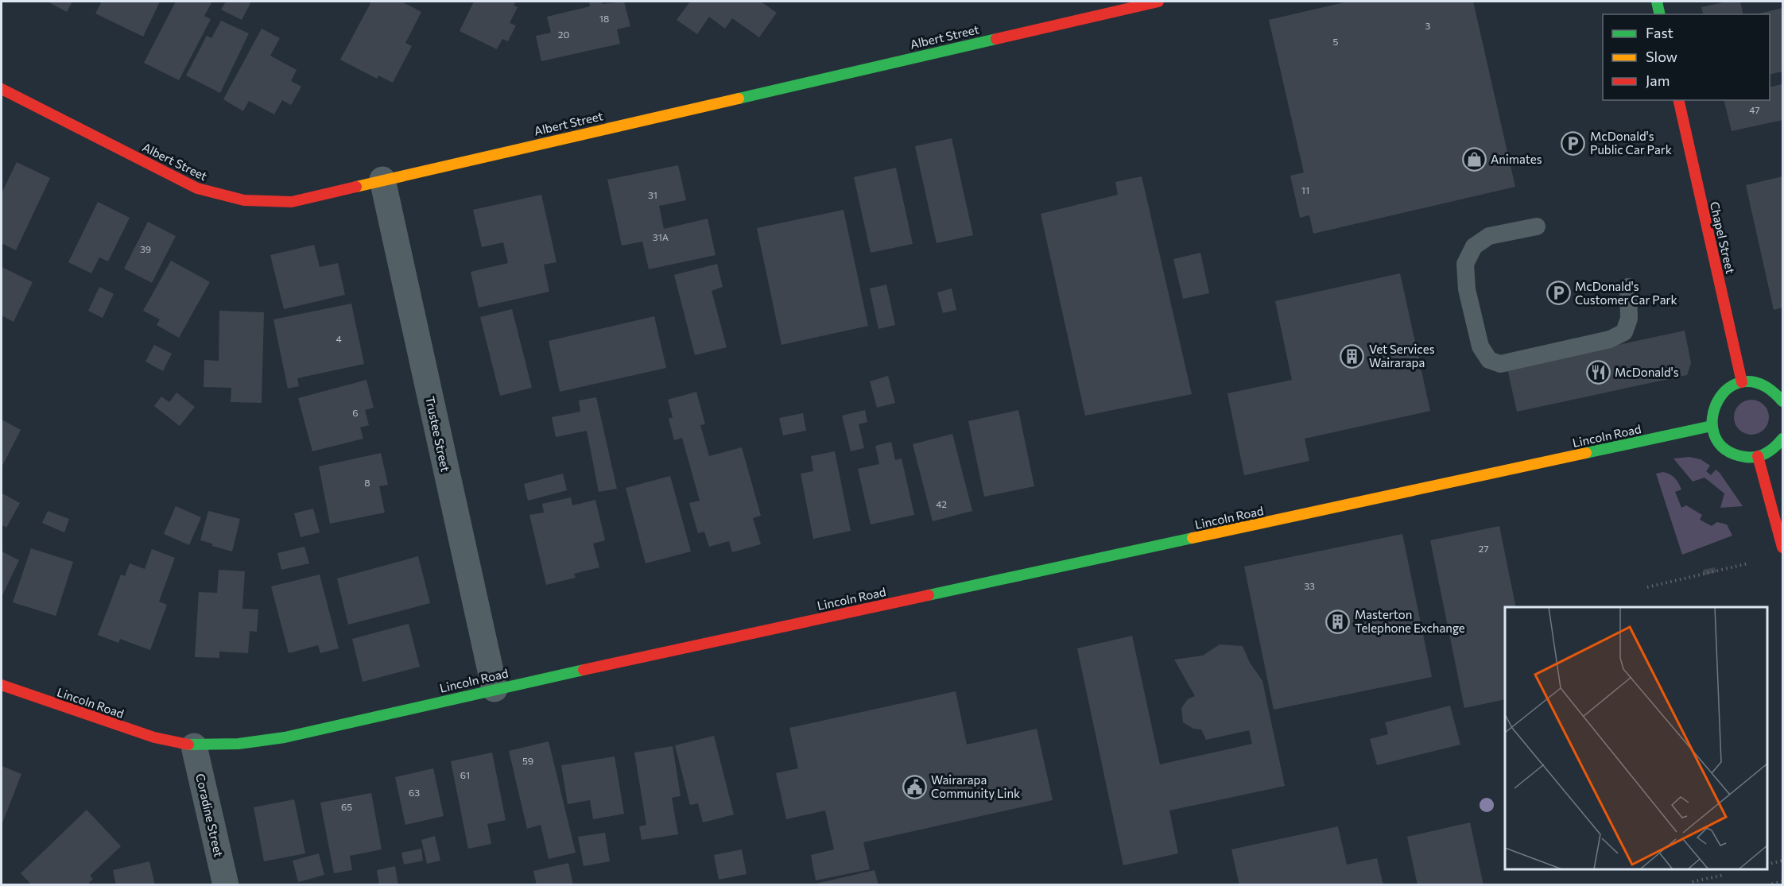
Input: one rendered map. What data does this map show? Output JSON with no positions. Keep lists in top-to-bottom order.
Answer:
{
  "streets": {
    "main road": ["Albert Street", "Chapel Street", "Lincoln Road"],
    "street": ["Trustee Street", "Coradine Street"]
  },
  "crossings": [
    ["Albert Street", "Trustee Street"],
    ["Trustee Street", "Lincoln Road"],
    ["Lincoln Road", "Coradine Street"]
  ],
  "places": {
    "parking": ["McDonald's Public Car Park", "McDonald's Customer Car Park"],
    "shop": ["Animates"],
    "building": ["Vet Services Wairarapa", "Masterton Telephone Exchange"],
    "restaurant": ["McDonald's"],
    "public building": ["Wairarapa Community Link"]
  },
  "house_numbers": [
    "18",
    "3",
    "20",
    "5",
    "47",
    "11",
    "31",
    "31A",
    "39",
    "4",
    "6",
    "8",
    "42",
    "27",
    "33",
    "59",
    "61",
    "63",
    "65"
  ],
  "legend": ["Fast", "Slow", "Jam"]
}
